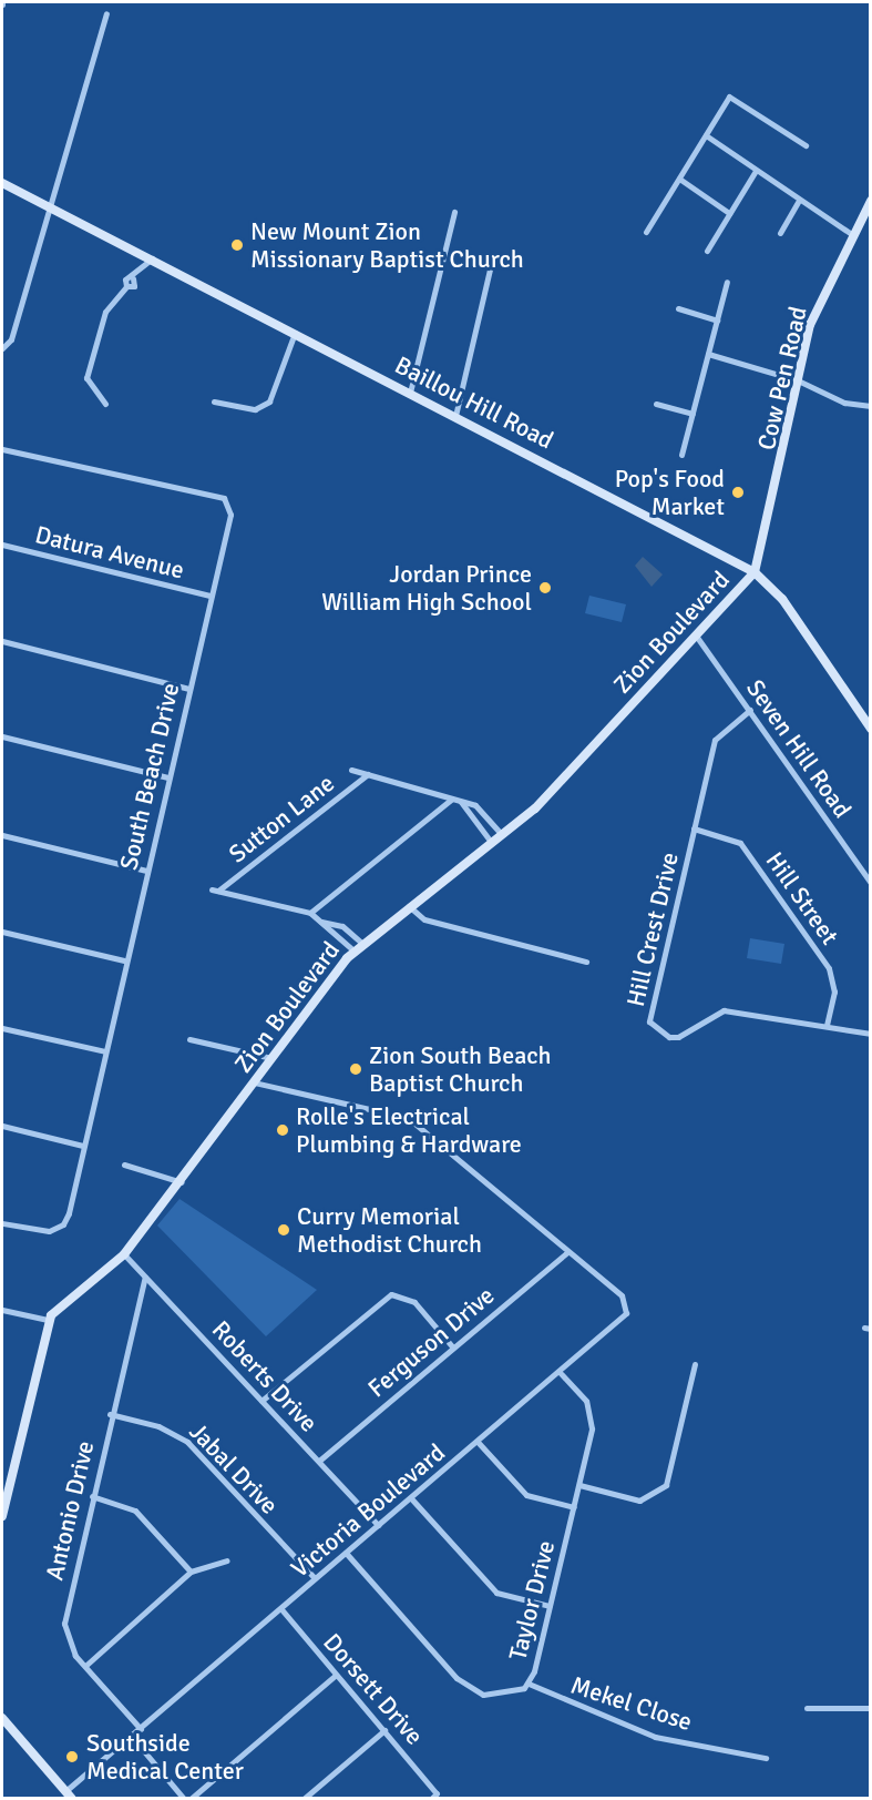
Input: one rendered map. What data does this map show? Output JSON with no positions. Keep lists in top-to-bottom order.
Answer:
{
  "streets": {
    "main road": ["Cow Pen Road", "Baillou Hill Road", "Zion Boulevard"],
    "street": [
      "Datura Avenue",
      "Seven Hill Road",
      "South Beach Drive",
      "Sutton Lane",
      "Hill Street",
      "Hill Crest Drive",
      "Ferguson Drive",
      "Roberts Drive",
      "Jabal Drive",
      "Antonio Drive",
      "Victoria Boulevard",
      "Taylor Drive",
      "Dorsett Drive",
      "Mekel Close"
    ]
  },
  "crossings": [
    ["Cow Pen Road", "Baillou Hill Road"],
    ["Cow Pen Road", "Zion Boulevard"],
    ["Baillou Hill Road", "Zion Boulevard"],
    ["Datura Avenue", "South Beach Drive"],
    ["Zion Boulevard", "Seven Hill Road"],
    ["Zion Boulevard", "Sutton Lane"],
    ["Zion Boulevard", "Roberts Drive"],
    ["Seven Hill Road", "Hill Crest Drive"],
    ["Hill Street", "Hill Crest Drive"],
    ["Ferguson Drive", "Roberts Drive"],
    ["Ferguson Drive", "Victoria Boulevard"],
    ["Roberts Drive", "Antonio Drive"],
    ["Roberts Drive", "Victoria Boulevard"],
    ["Jabal Drive", "Antonio Drive"],
    ["Jabal Drive", "Victoria Boulevard"],
    ["Antonio Drive", "Victoria Boulevard"],
    ["Victoria Boulevard", "Taylor Drive"],
    ["Victoria Boulevard", "Dorsett Drive"],
    ["Taylor Drive", "Mekel Close"]
  ],
  "places": [
    "New Mount Zion Missionary Baptist Church",
    "Pop's Food Market",
    "Jordan Prince William High School",
    "Zion South Beach Baptist Church",
    "Rolle's Electrical Plumbing & Hardware",
    "Curry Memorial Methodist Church",
    "Southside Medical Center"
  ]
}
